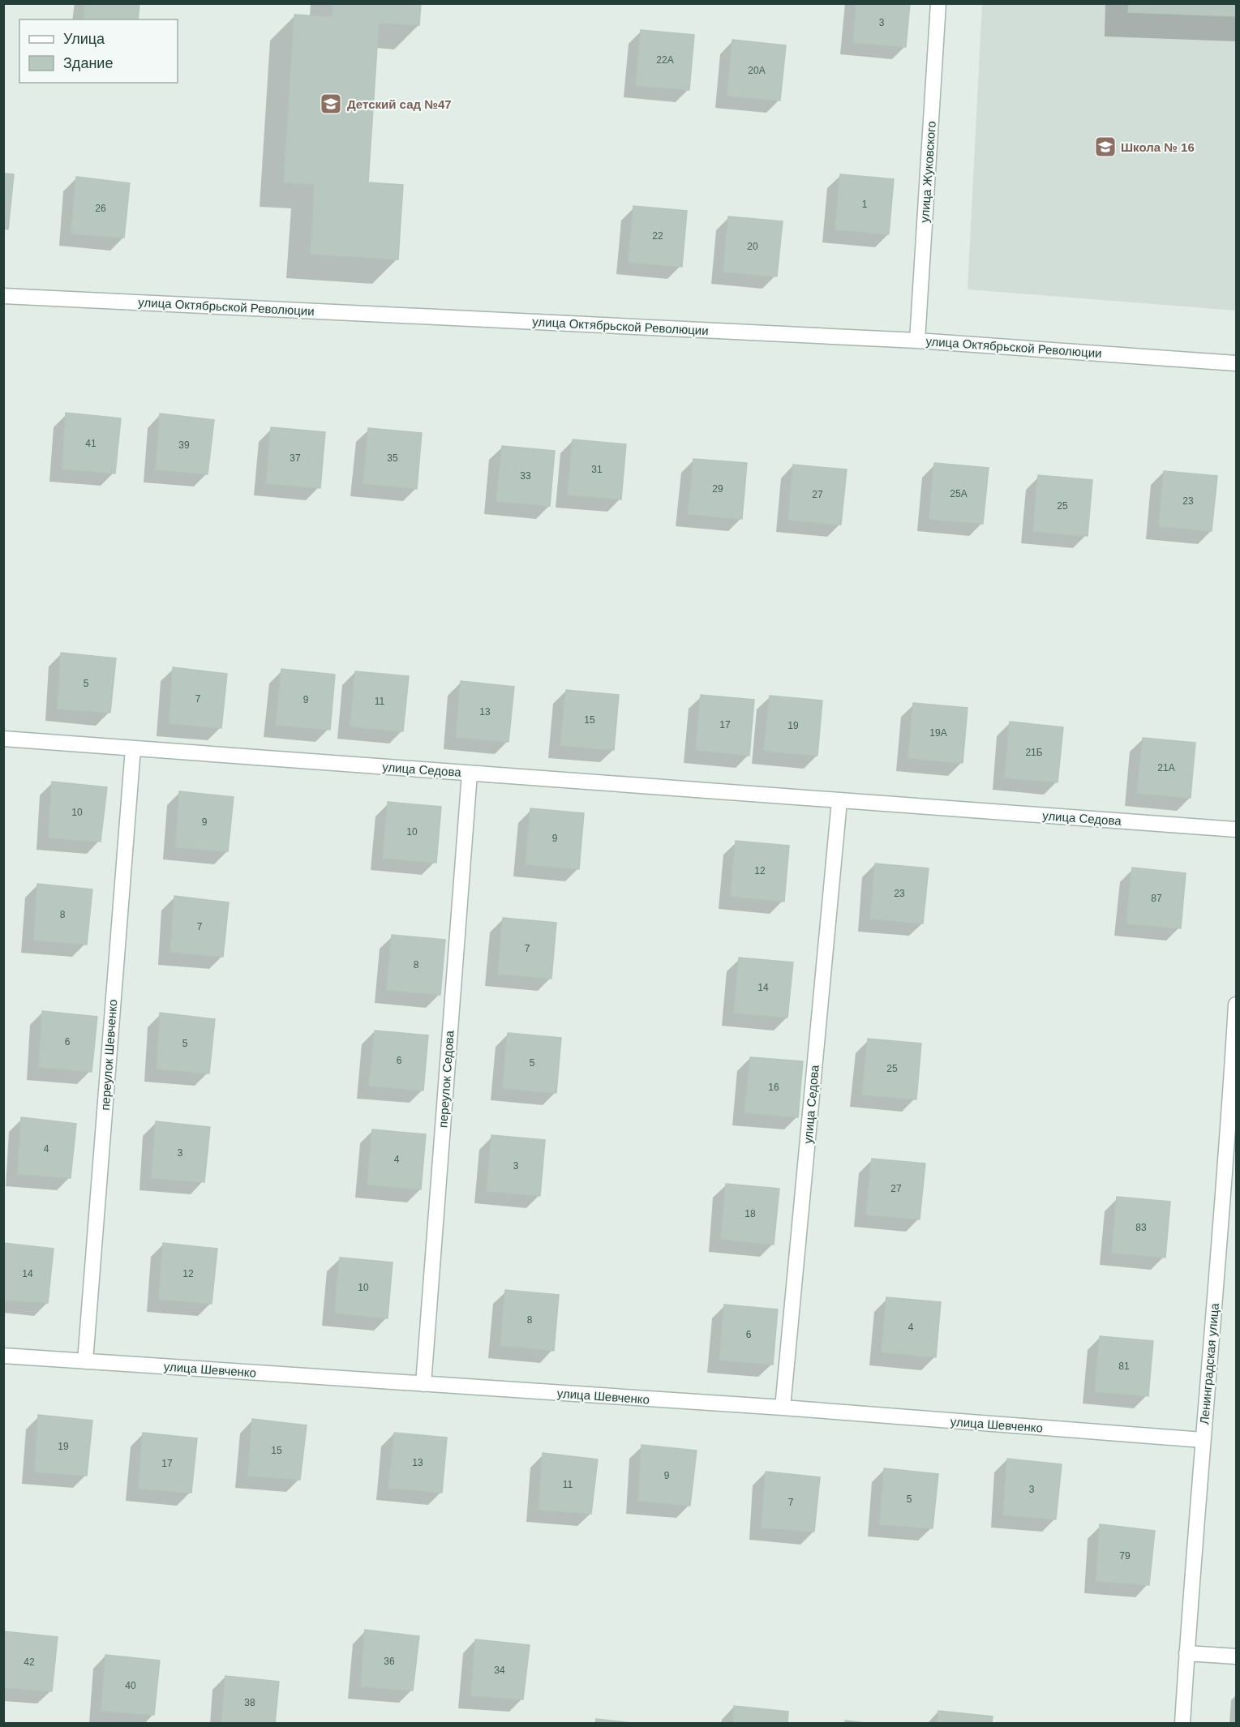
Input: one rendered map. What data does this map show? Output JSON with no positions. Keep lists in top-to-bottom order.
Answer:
{
  "streets": {
    "street": [
      "улица Жуковского",
      "улица Октябрьской Революции",
      "улица Седова",
      "переулок Шевченко",
      "переулок Седова",
      "Ленинградская улица",
      "улица Шевченко"
    ]
  },
  "crossings": [
    ["улица Жуковского", "улица Октябрьской Революции"],
    ["улица Седова", "переулок Шевченко"],
    ["улица Седова", "переулок Седова"],
    ["улица Седова", "улица Шевченко"],
    ["переулок Шевченко", "улица Шевченко"],
    ["переулок Седова", "улица Шевченко"],
    ["Ленинградская улица", "улица Шевченко"]
  ],
  "places": {
    "school or university": ["Детский сад №47", "Школа № 16"]
  },
  "house_numbers": [
    "3",
    "22А",
    "20А",
    "1",
    "26",
    "22",
    "20",
    "41",
    "39",
    "37",
    "35",
    "31",
    "33",
    "29",
    "25А",
    "27",
    "23",
    "25",
    "5",
    "7",
    "9",
    "11",
    "13",
    "15",
    "17",
    "19",
    "19А",
    "21Б",
    "21А",
    "10",
    "9",
    "10",
    "9",
    "12",
    "23",
    "87",
    "8",
    "7",
    "7",
    "8",
    "14",
    "6",
    "5",
    "6",
    "5",
    "25",
    "16",
    "4",
    "3",
    "4",
    "3",
    "27",
    "18",
    "83",
    "14",
    "12",
    "10",
    "8",
    "4",
    "6",
    "81",
    "19",
    "15",
    "13",
    "17",
    "9",
    "11",
    "3",
    "5",
    "7",
    "79",
    "36",
    "42",
    "34",
    "40",
    "38"
  ],
  "legend": ["Улица", "Здание"]
}
